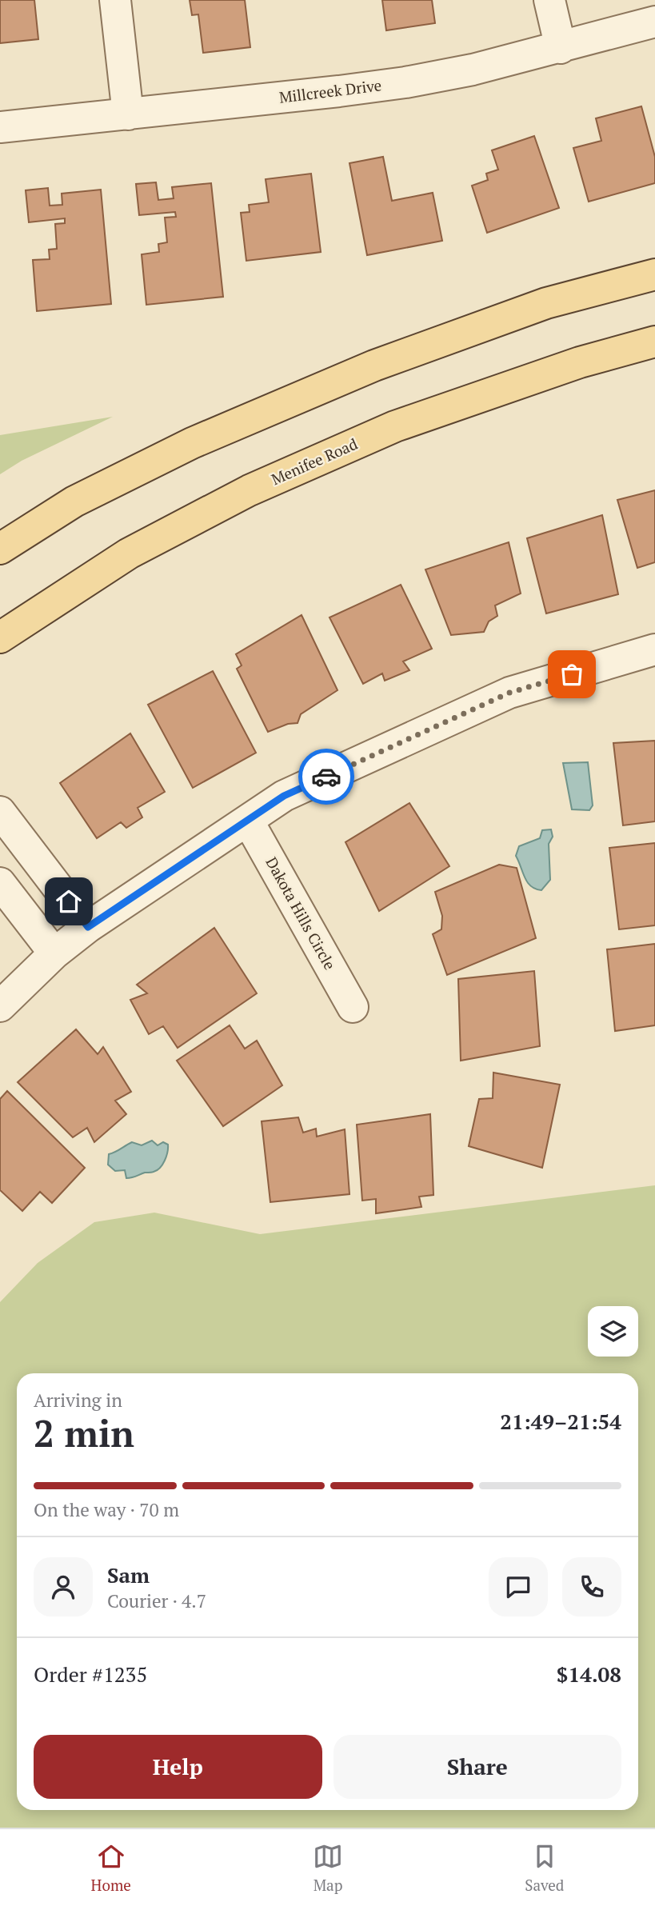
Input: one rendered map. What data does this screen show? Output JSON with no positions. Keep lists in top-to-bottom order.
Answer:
{
  "streets": {
    "main road": ["Menifee Road"],
    "street": ["Millcreek Drive", "Dakota Hills Circle"]
  },
  "page": {
    "heading": ["2 min", "Arriving in", "21:49–21:54"],
    "panel": [
      "Sam",
      "Courier · 4.7",
      "Order #1235",
      "$14.08"
    ],
    "bar": "On the way · 70 m",
    "buttons": ["Help", "Share"],
    "tabs": ["Home", "Map", "Saved"]
  }
}
